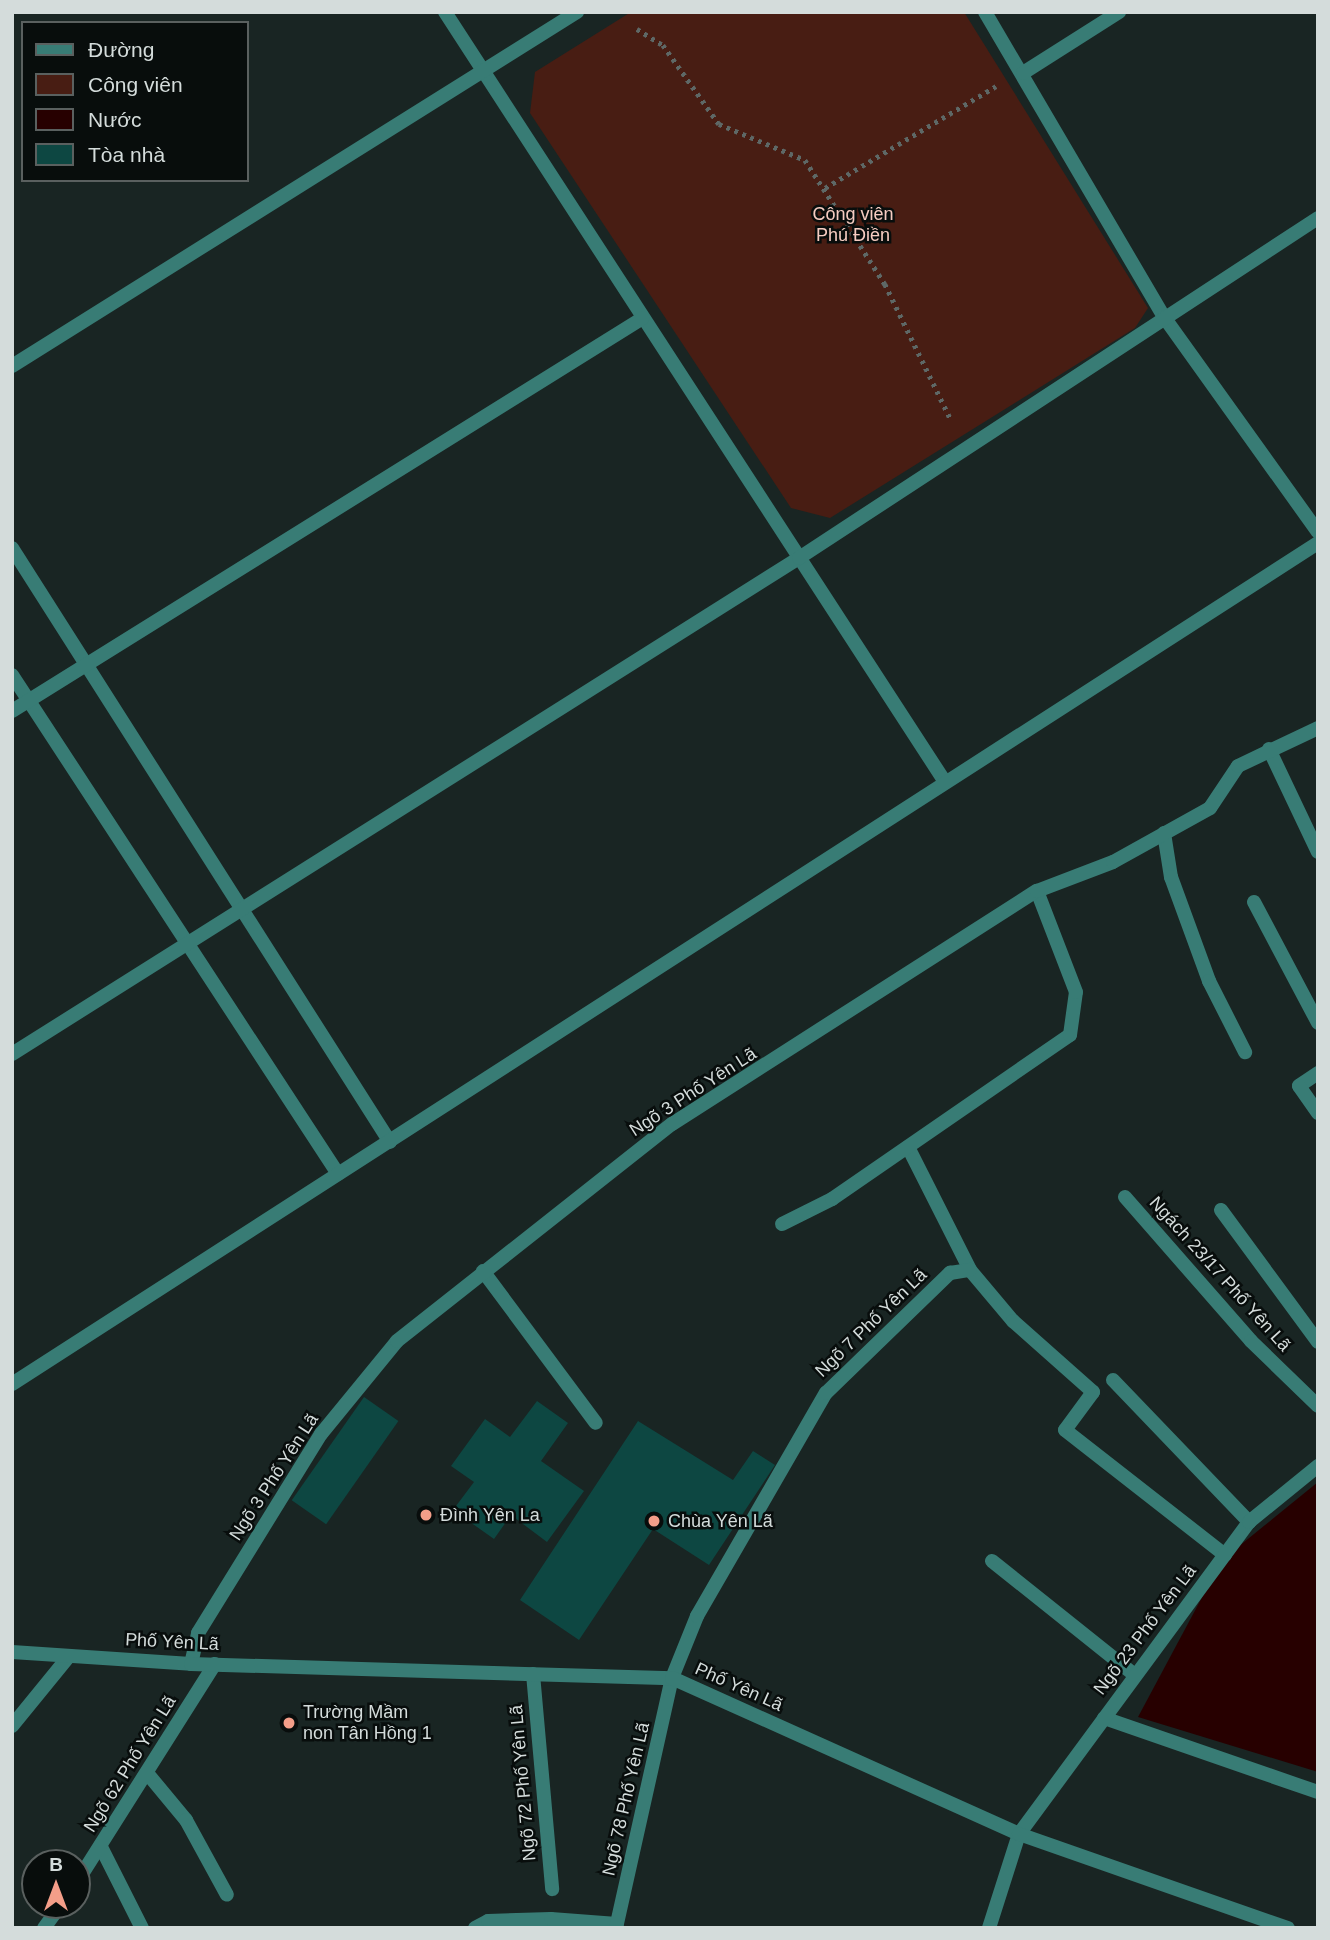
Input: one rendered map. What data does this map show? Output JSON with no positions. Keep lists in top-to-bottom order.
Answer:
{
  "streets": {
    "street": [
      "Ngõ 3 Phố Yên Lã",
      "Ngách 23/17 Phố Yên Lã",
      "Ngõ 7 Phố Yên Lã",
      "Ngõ 23 Phố Yên Lã",
      "Phố Yên Lã",
      "Ngõ 62 Phố Yên Lã",
      "Ngõ 72 Phố Yên Lã",
      "Ngõ 78 Phố Yên Lã"
    ]
  },
  "crossings": [
    ["Ngõ 3 Phố Yên Lã", "Phố Yên Lã"],
    ["Ngõ 7 Phố Yên Lã", "Phố Yên Lã"],
    ["Ngõ 7 Phố Yên Lã", "Ngõ 78 Phố Yên Lã"],
    ["Ngõ 23 Phố Yên Lã", "Phố Yên Lã"],
    ["Phố Yên Lã", "Ngõ 62 Phố Yên Lã"],
    ["Phố Yên Lã", "Ngõ 72 Phố Yên Lã"],
    ["Phố Yên Lã", "Ngõ 78 Phố Yên Lã"]
  ],
  "parks": ["Công viên Phú Điền"],
  "places": ["Đình Yên La", "Chùa Yên Lã", "Trường Mầm non Tân Hồng 1"],
  "legend": [
    "Đường",
    "Công viên",
    "Nước",
    "Tòa nhà"
  ],
  "north": "top"
}
